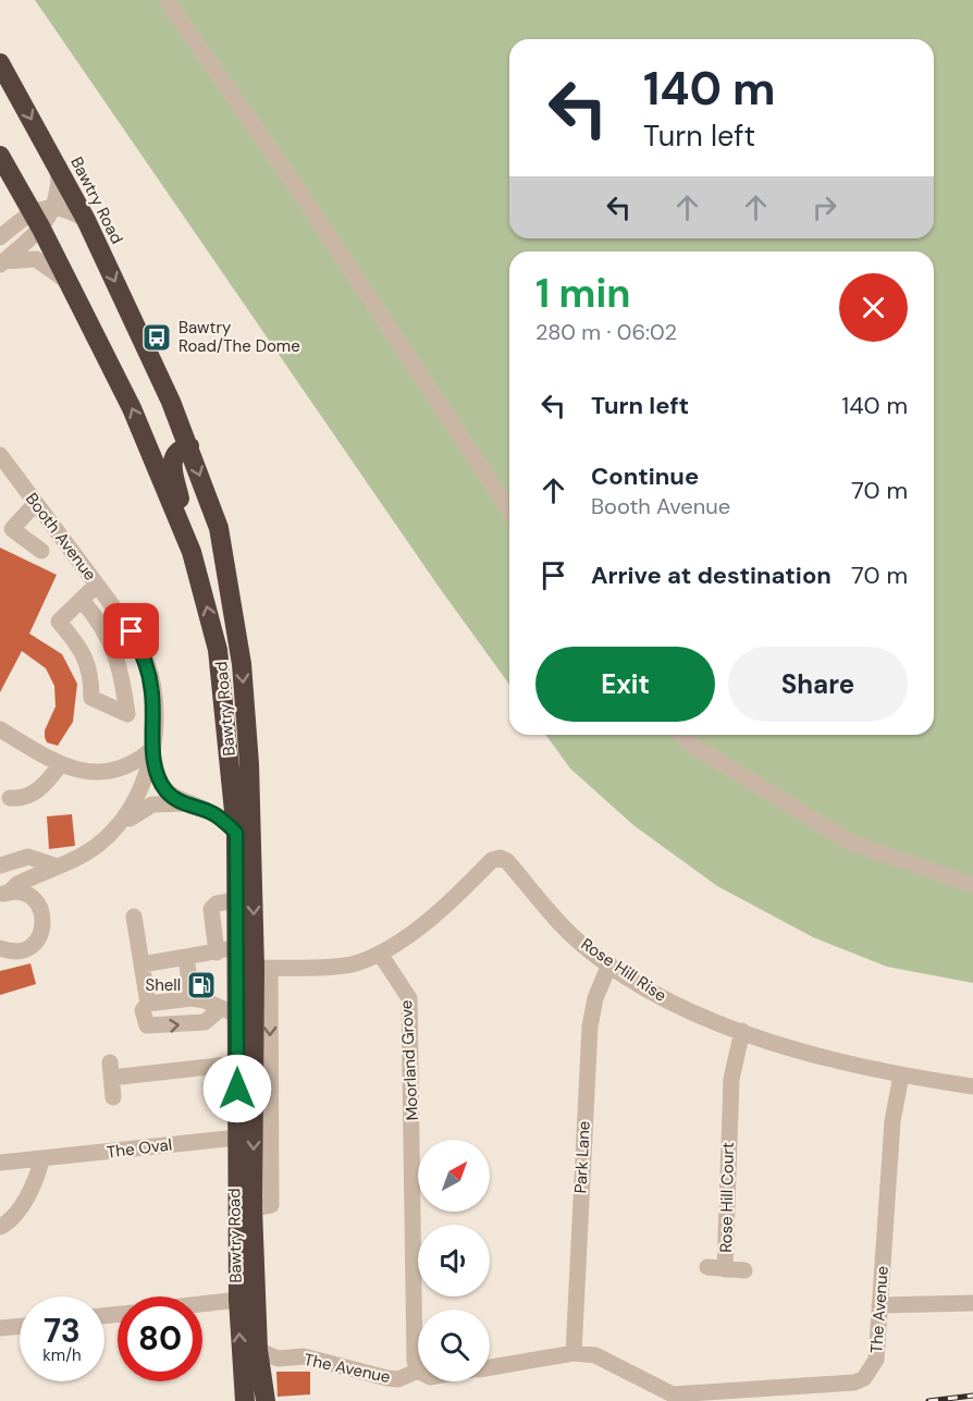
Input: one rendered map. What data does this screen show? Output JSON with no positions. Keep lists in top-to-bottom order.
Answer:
{
  "streets": {
    "highway": ["Bawtry Road"],
    "street": [
      "Booth Avenue",
      "Rose Hill Rise",
      "Moorland Grove",
      "The Oval",
      "Park Lane",
      "Rose Hill Court",
      "The Avenue"
    ]
  },
  "crossings": [
    ["Bawtry Road", "Rose Hill Rise"],
    ["Bawtry Road", "The Oval"],
    ["Bawtry Road", "The Avenue"],
    ["Rose Hill Rise", "Moorland Grove"],
    ["Rose Hill Rise", "Park Lane"],
    ["Rose Hill Rise", "Rose Hill Court"],
    ["Rose Hill Rise", "The Avenue"],
    ["Moorland Grove", "The Avenue"],
    ["Park Lane", "The Avenue"]
  ],
  "places": {
    "bus stop": ["Bawtry Road/The Dome"],
    "fuel station": ["Shell"]
  },
  "north": "top right",
  "page": {
    "turn": ["140 m", "Turn left"],
    "heading": ["1 min", "280 m · 06:02"],
    "list": [
      {
        "name": "Turn left",
        "value": "140 m"
      },
      {
        "name": "Continue",
        "note": "Booth Avenue",
        "value": "70 m"
      },
      {
        "name": "Arrive at destination",
        "value": "70 m"
      }
    ],
    "buttons": ["Exit", "Share"],
    "speed": "73 km/h",
    "limit": "80"
  }
}
